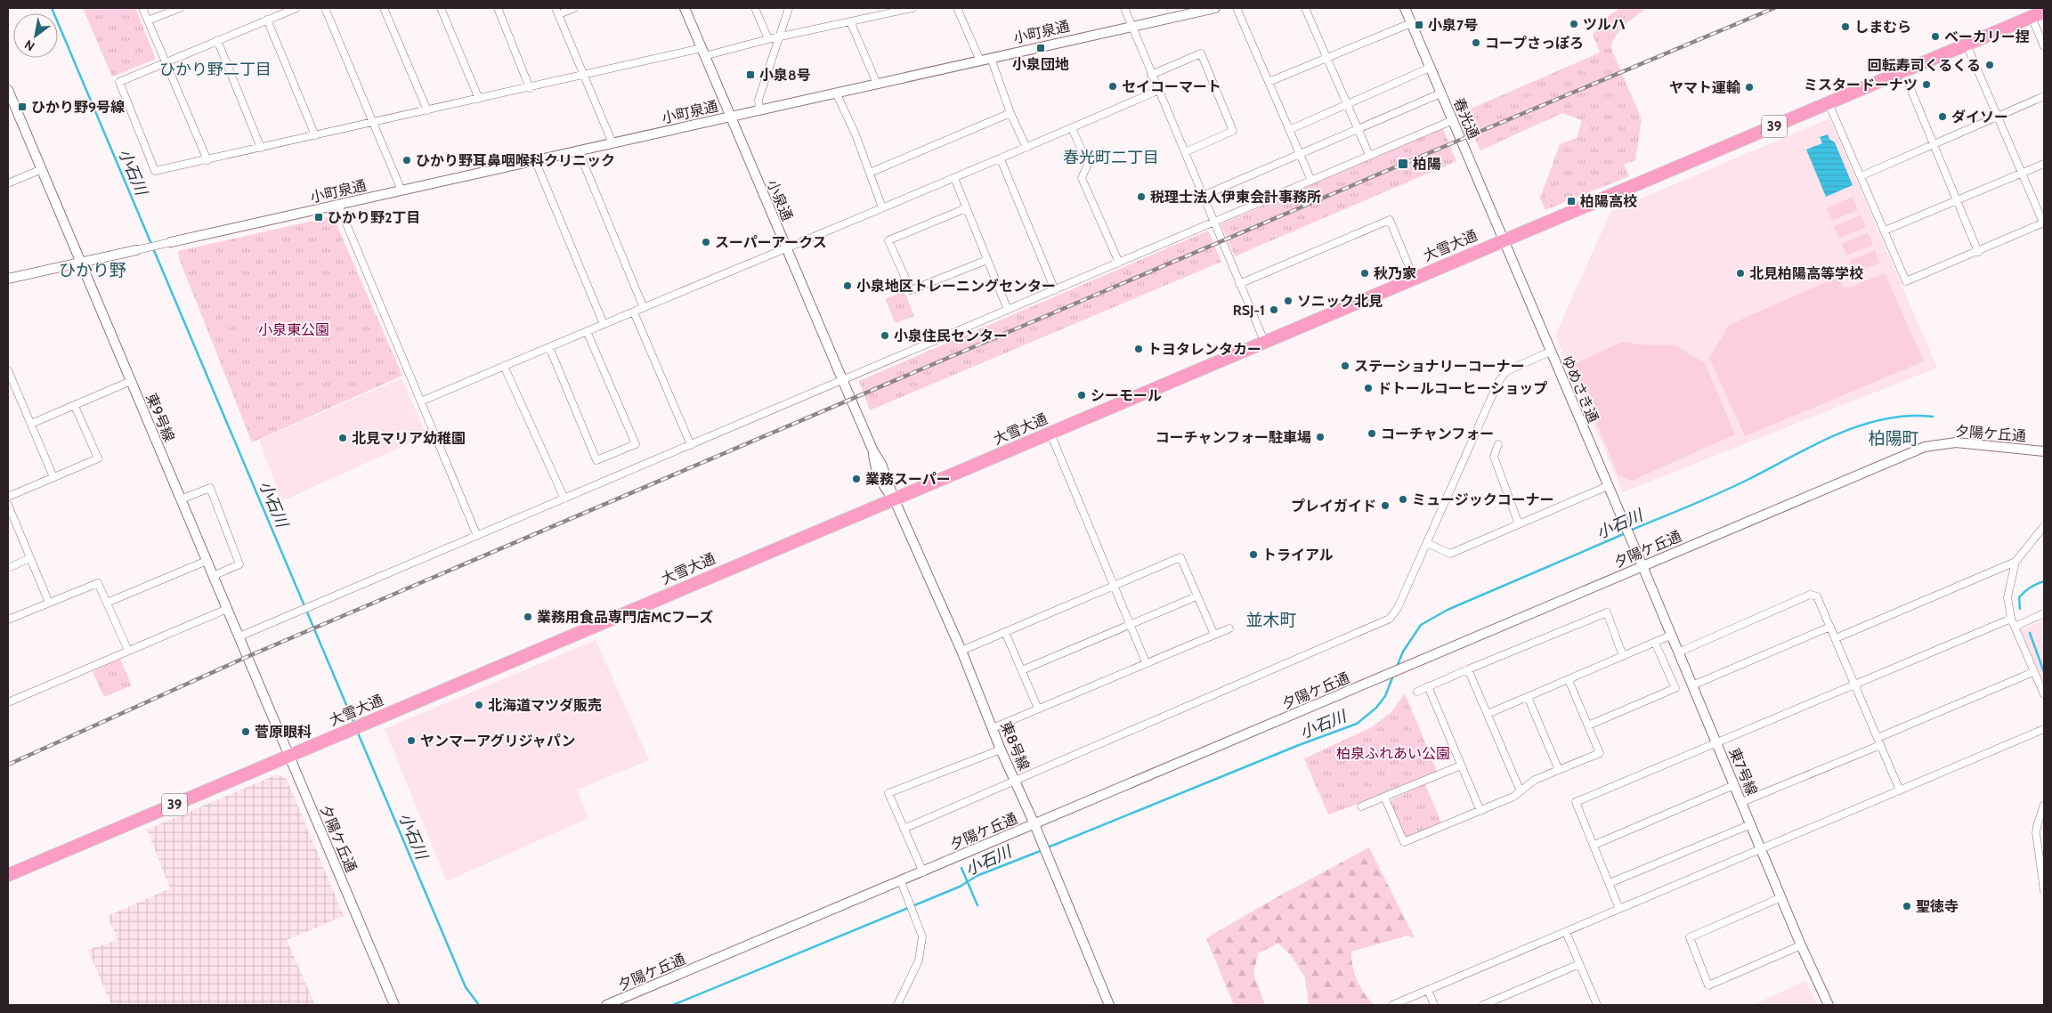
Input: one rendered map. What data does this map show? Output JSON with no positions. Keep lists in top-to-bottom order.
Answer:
{
  "streets": {
    "highway": ["39", "大雪大通"],
    "street": [
      "小町泉通",
      "春光通",
      "小泉通",
      "ゆめさき通",
      "東9号線",
      "夕陽ケ丘通",
      "東8号線",
      "東7号線"
    ]
  },
  "crossings": [
    ["小町泉通", "小泉通"],
    ["春光通", "大雪大通"],
    ["春光通", "ゆめさき通"],
    ["小泉通", "大雪大通"],
    ["小泉通", "東8号線"],
    ["大雪大通", "ゆめさき通"],
    ["大雪大通", "東9号線"],
    ["大雪大通", "夕陽ケ丘通"],
    ["大雪大通", "東8号線"],
    ["ゆめさき通", "東7号線"],
    ["東9号線", "夕陽ケ丘通"],
    ["夕陽ケ丘通", "東8号線"],
    ["夕陽ケ丘通", "東7号線"]
  ],
  "districts": [
    "ひかり野二丁目",
    "春光町二丁目",
    "ひかり野",
    "柏陽町",
    "並木町"
  ],
  "water": ["小石川"],
  "parks": ["小泉東公園", "柏泉ふれあい公園"],
  "places": {
    "other": [
      "ツルハ",
      "しまむら",
      "ベーカリー捏",
      "コープさっぽろ",
      "回転寿司くるくる",
      "ミスタードーナツ",
      "セイコーマート",
      "ヤマト運輸",
      "ダイソー",
      "ひかり野耳鼻咽喉科クリニック",
      "税理士法人伊東会計事務所",
      "スーパーアークス",
      "秋乃家",
      "北見柏陽高等学校",
      "小泉地区トレーニングセンター",
      "ソニック北見",
      "RSJ-1",
      "小泉住民センター",
      "トヨタレンタカー",
      "ステーショナリーコーナー",
      "ドトールコーヒーショップ",
      "シーモール",
      "コーチャンフォー",
      "コーチャンフォー駐車場",
      "北見マリア幼稚園",
      "業務スーパー",
      "ミュージックコーナー",
      "プレイガイド",
      "トライアル",
      "業務用食品専門店MCフーズ",
      "北海道マツダ販売",
      "菅原眼科",
      "ヤンマーアグリジャパン",
      "聖徳寺"
    ],
    "transit": [
      "小泉7号",
      "小泉団地",
      "小泉8号",
      "ひかり野9号線",
      "柏陽",
      "柏陽高校",
      "ひかり野2丁目"
    ]
  },
  "north": "bottom left"
}
